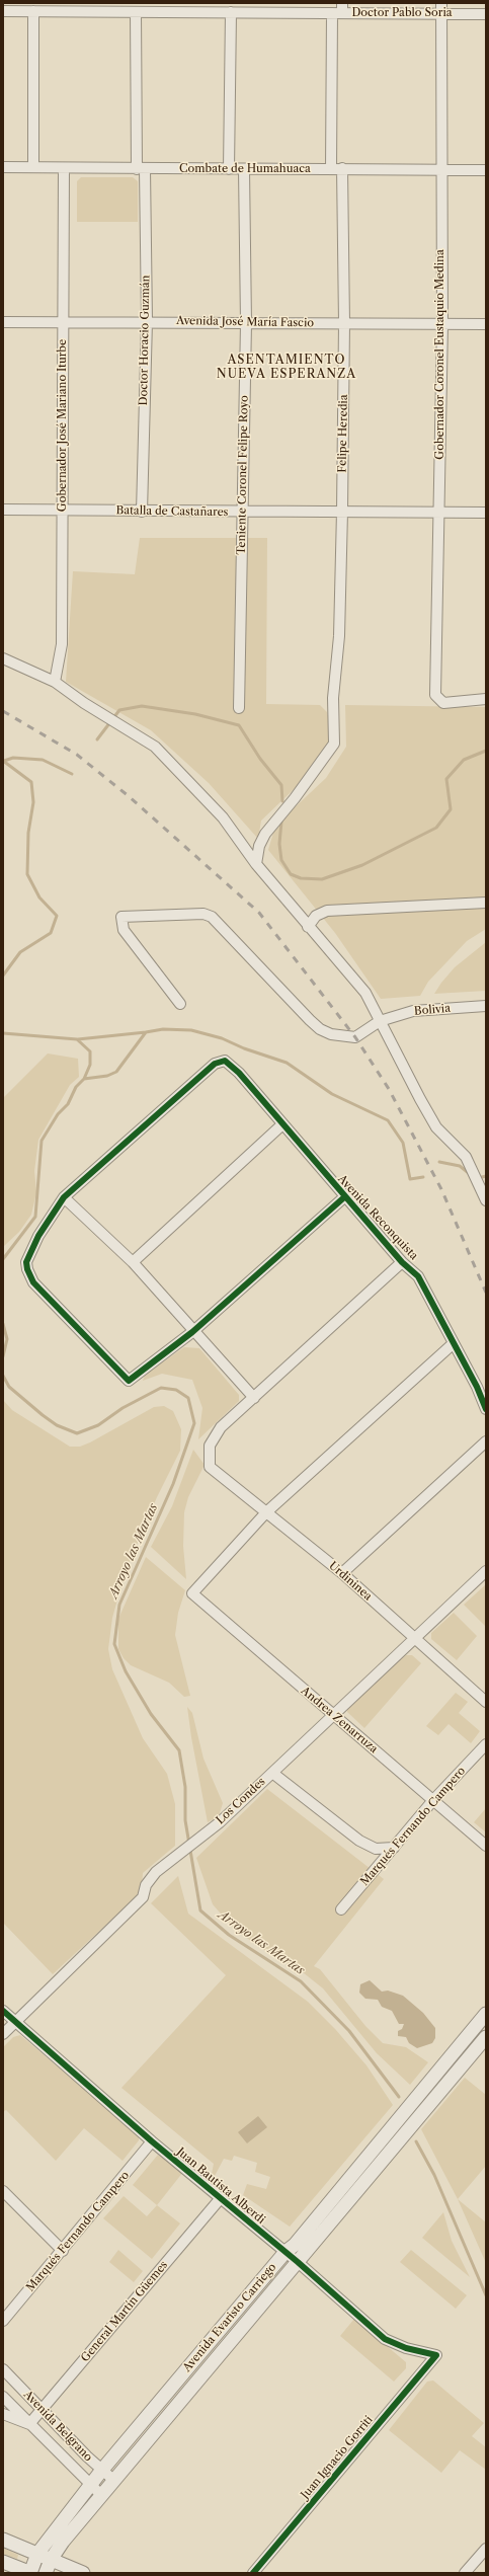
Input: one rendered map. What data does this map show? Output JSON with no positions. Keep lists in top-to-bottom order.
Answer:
{
  "streets": {
    "street": [
      "Doctor Pablo Soria",
      "Combate de Humahuaca",
      "Avenida José María Fascio",
      "Doctor Horacio Guzmán",
      "Gobernador Coronel Eustaquio Medina",
      "Gobernador José Mariano Iturbe",
      "Felipe Heredia",
      "Teniente Coronel Felipe Royo",
      "Batalla de Castañares",
      "Bolivia",
      "Avenida Reconquista",
      "Urdininea",
      "Andrea Zenarruza",
      "Los Condes",
      "Marqués Fernando Campero",
      "Juan Bautista Alberdi",
      "General Martín Güemes",
      "Avenida Evaristo Carriego",
      "Avenida Belgrano",
      "Juan Ignacio Gorriti"
    ]
  },
  "crossings": [
    ["Doctor Pablo Soria", "Doctor Horacio Guzmán"],
    ["Doctor Pablo Soria", "Gobernador Coronel Eustaquio Medina"],
    ["Combate de Humahuaca", "Doctor Horacio Guzmán"],
    ["Combate de Humahuaca", "Gobernador Coronel Eustaquio Medina"],
    ["Combate de Humahuaca", "Gobernador José Mariano Iturbe"],
    ["Combate de Humahuaca", "Felipe Heredia"],
    ["Combate de Humahuaca", "Teniente Coronel Felipe Royo"],
    ["Avenida José María Fascio", "Doctor Horacio Guzmán"],
    ["Avenida José María Fascio", "Gobernador Coronel Eustaquio Medina"],
    ["Avenida José María Fascio", "Gobernador José Mariano Iturbe"],
    ["Avenida José María Fascio", "Felipe Heredia"],
    ["Avenida José María Fascio", "Teniente Coronel Felipe Royo"],
    ["Doctor Horacio Guzmán", "Batalla de Castañares"],
    ["Gobernador Coronel Eustaquio Medina", "Batalla de Castañares"],
    ["Gobernador José Mariano Iturbe", "Batalla de Castañares"],
    ["Felipe Heredia", "Batalla de Castañares"],
    ["Teniente Coronel Felipe Royo", "Batalla de Castañares"],
    ["Urdininea", "Andrea Zenarruza"],
    ["Urdininea", "Los Condes"],
    ["Andrea Zenarruza", "Los Condes"],
    ["Andrea Zenarruza", "Marqués Fernando Campero"],
    ["Los Condes", "Juan Bautista Alberdi"],
    ["Marqués Fernando Campero", "Juan Bautista Alberdi"],
    ["Juan Bautista Alberdi", "General Martín Güemes"],
    ["Juan Bautista Alberdi", "Avenida Evaristo Carriego"],
    ["Juan Bautista Alberdi", "Juan Ignacio Gorriti"],
    ["General Martín Güemes", "Avenida Belgrano"],
    ["Avenida Evaristo Carriego", "Avenida Belgrano"]
  ],
  "districts": ["ASENTAMIENTO NUEVA ESPERANZA"],
  "water": ["Arroyo las Martas"]
}
